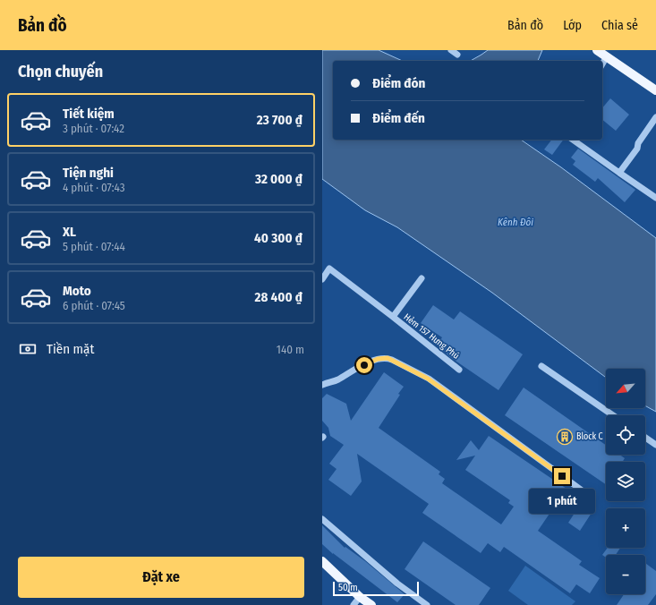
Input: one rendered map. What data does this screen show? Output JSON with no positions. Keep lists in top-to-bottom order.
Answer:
{
  "streets": {
    "street": ["Hẻm 157 Hưng Phú"]
  },
  "water": ["Kênh Đôi"],
  "places": {
    "building": ["Block C"]
  },
  "scale_bar": "50 m",
  "north": "bottom left",
  "page": {
    "header": "Bản đồ",
    "nav": ["Bản đồ", "Lớp", "Chia sẻ"],
    "heading": "Chọn chuyến",
    "banner": ["Điểm đón", "Điểm đến"],
    "list": [
      {
        "name": "Tiết kiệm",
        "note": "3 phút · 07:42",
        "value": "23 700 ₫"
      },
      {
        "name": "Tiện nghi",
        "note": "4 phút · 07:43",
        "value": "32 000 ₫"
      },
      {
        "name": "XL",
        "note": "5 phút · 07:44",
        "value": "40 300 ₫"
      },
      {
        "name": "Moto",
        "note": "6 phút · 07:45",
        "value": "28 400 ₫"
      }
    ],
    "pay": ["Tiền mặt", "140 m"],
    "map_buttons": ["+", "−"],
    "bubble": "1 phút",
    "buttons": "Đặt xe",
    "scale": "50 m"
  }
}
